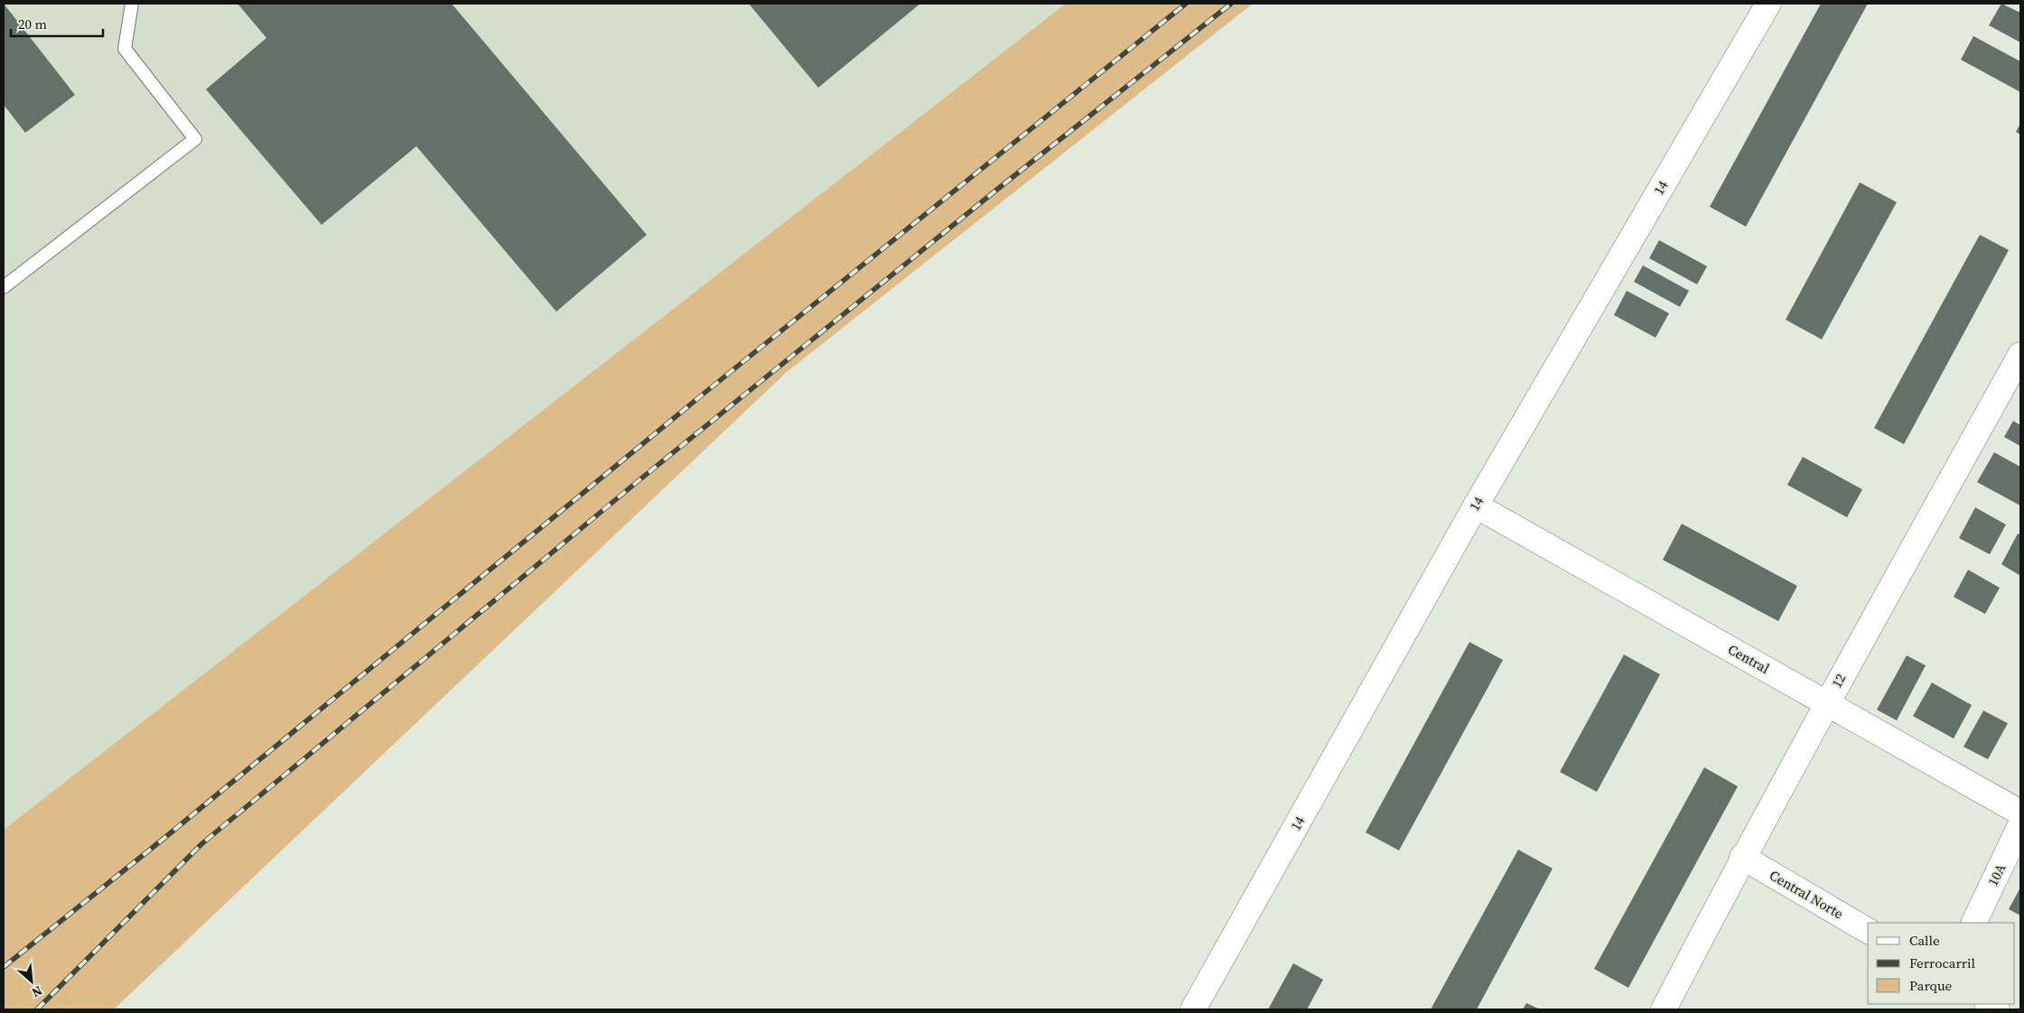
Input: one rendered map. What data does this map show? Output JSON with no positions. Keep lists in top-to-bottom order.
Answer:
{
  "streets": {
    "street": [
      "14",
      "Central",
      "12",
      "10A",
      "Central Norte"
    ]
  },
  "crossings": [
    ["14", "Central"],
    ["Central", "12"],
    ["12", "Central Norte"]
  ],
  "legend": ["Calle", "Ferrocarril", "Parque"],
  "scale_bar": "20 m",
  "north": "bottom right"
}
